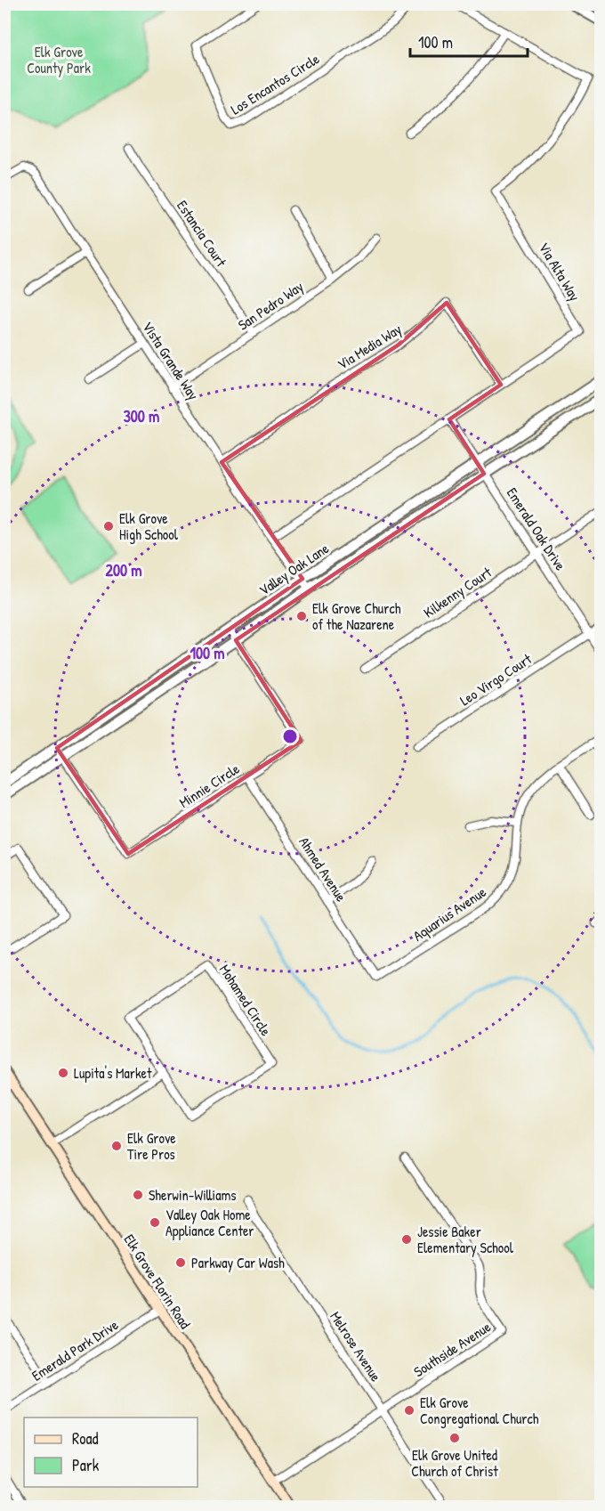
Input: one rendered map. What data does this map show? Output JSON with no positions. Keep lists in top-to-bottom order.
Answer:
{
  "streets": {
    "main road": ["Elk Grove Florin Road"],
    "street": [
      "Los Encantos Circle",
      "Estancia Court",
      "Via Alta Way",
      "San Pedro Way",
      "Via Media Way",
      "Vista Grande Way",
      "Emerald Oak Drive",
      "Valley Oak Lane",
      "Kilkenny Court",
      "Leo Virgo Court",
      "Minnie Circle",
      "Ahmed Avenue",
      "Aquarius Avenue",
      "Mohamed Circle",
      "Melrose Avenue",
      "Southside Avenue",
      "Emerald Park Drive"
    ]
  },
  "crossings": [
    ["Estancia Court", "San Pedro Way"],
    ["Via Alta Way", "Via Media Way"],
    ["Via Alta Way", "Vista Grande Way"],
    ["Via Alta Way", "Emerald Oak Drive"],
    ["San Pedro Way", "Vista Grande Way"],
    ["Via Media Way", "Vista Grande Way"],
    ["Vista Grande Way", "Valley Oak Lane"],
    ["Emerald Oak Drive", "Valley Oak Lane"],
    ["Emerald Oak Drive", "Kilkenny Court"],
    ["Emerald Oak Drive", "Leo Virgo Court"],
    ["Valley Oak Lane", "Minnie Circle"],
    ["Minnie Circle", "Ahmed Avenue"],
    ["Ahmed Avenue", "Aquarius Avenue"],
    ["Elk Grove Florin Road", "Southside Avenue"],
    ["Elk Grove Florin Road", "Emerald Park Drive"],
    ["Melrose Avenue", "Southside Avenue"]
  ],
  "parks": ["Elk Grove County Park"],
  "places": [
    "Elk Grove High School",
    "Elk Grove Church of the Nazarene",
    "Lupita's Market",
    "Elk Grove Tire Pros",
    "Sherwin-Williams",
    "Valley Oak Home Appliance Center",
    "Jessie Baker Elementary School",
    "Parkway Car Wash",
    "Elk Grove Congregational Church",
    "Elk Grove United Church of Christ"
  ],
  "legend": ["Road", "Park"],
  "scale_bar": "100 m",
  "rings": ["300 m", "200 m", "100 m"]
}
